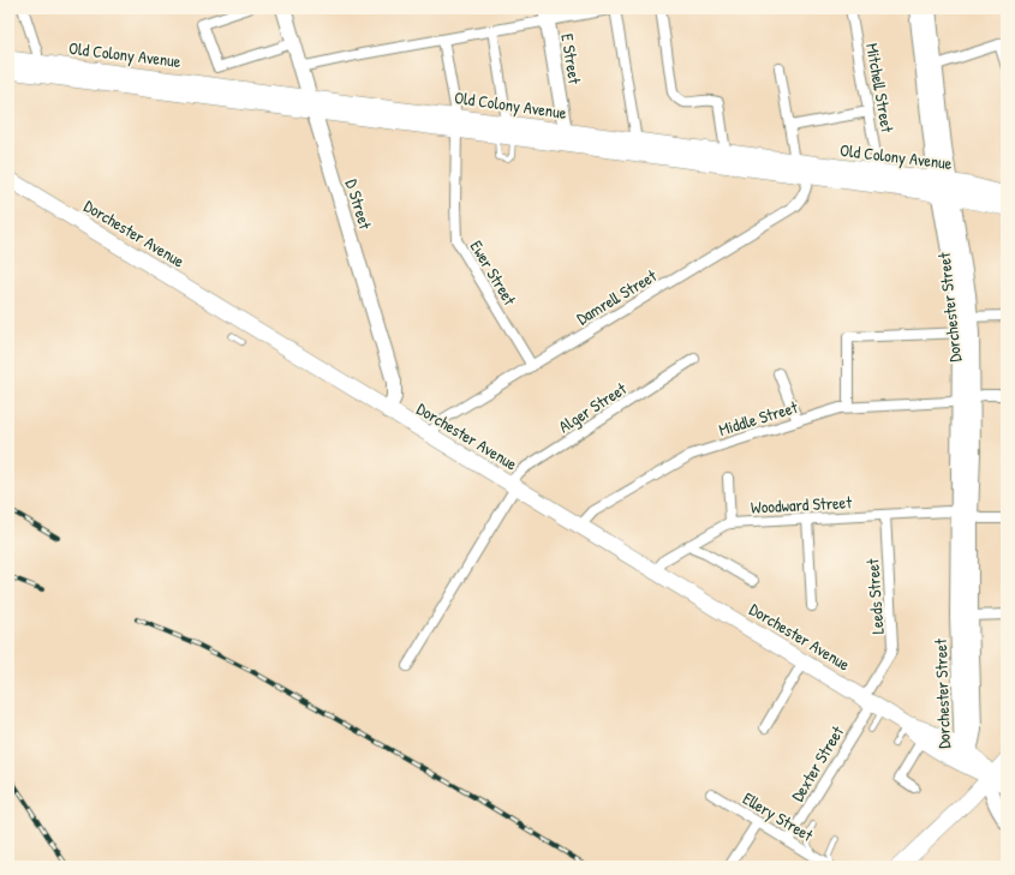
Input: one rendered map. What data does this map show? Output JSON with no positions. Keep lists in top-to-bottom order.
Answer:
{
  "streets": {
    "main road": [
      "Old Colony Avenue",
      "E Street",
      "D Street",
      "Dorchester Avenue",
      "Dorchester Street"
    ],
    "street": [
      "Mitchell Street",
      "Ewer Street",
      "Damrell Street",
      "Alger Street",
      "Middle Street",
      "Woodward Street",
      "Leeds Street",
      "Dexter Street",
      "Ellery Street"
    ]
  },
  "crossings": [
    ["Old Colony Avenue", "E Street"],
    ["Old Colony Avenue", "Mitchell Street"],
    ["Old Colony Avenue", "D Street"],
    ["Old Colony Avenue", "Ewer Street"],
    ["Old Colony Avenue", "Damrell Street"],
    ["Old Colony Avenue", "Dorchester Street"],
    ["D Street", "Dorchester Avenue"],
    ["Dorchester Avenue", "Damrell Street"],
    ["Dorchester Avenue", "Dorchester Street"],
    ["Dorchester Avenue", "Alger Street"],
    ["Dorchester Avenue", "Middle Street"],
    ["Dorchester Avenue", "Woodward Street"],
    ["Dorchester Avenue", "Leeds Street"],
    ["Dorchester Avenue", "Dexter Street"],
    ["Ewer Street", "Damrell Street"],
    ["Dorchester Street", "Middle Street"],
    ["Dorchester Street", "Woodward Street"],
    ["Woodward Street", "Leeds Street"],
    ["Leeds Street", "Dexter Street"],
    ["Dexter Street", "Ellery Street"]
  ]
}
